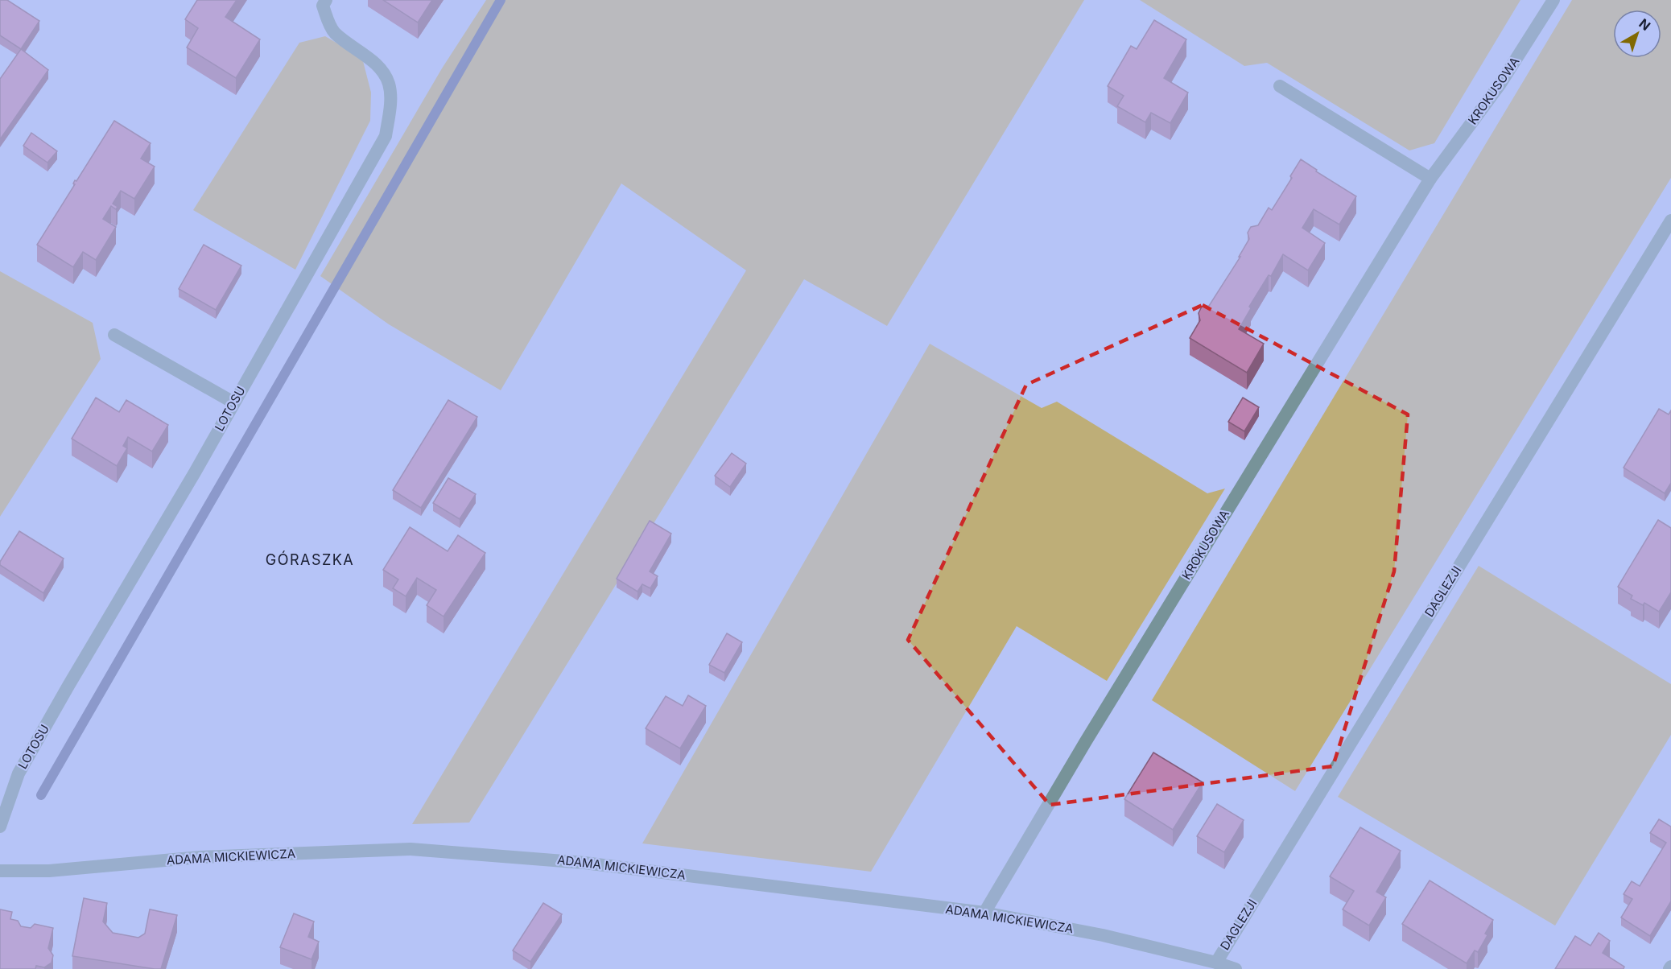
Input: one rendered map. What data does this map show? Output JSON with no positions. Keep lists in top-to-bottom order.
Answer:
{
  "streets": {
    "street": [
      "KROKUSOWA",
      "LOTOSU",
      "DAGLEZJI",
      "ADAMA MICKIEWICZA"
    ]
  },
  "crossings": [
    ["KROKUSOWA", "ADAMA MICKIEWICZA"],
    ["DAGLEZJI", "ADAMA MICKIEWICZA"]
  ],
  "districts": ["GÓRASZKA"],
  "north": "top right"
}
